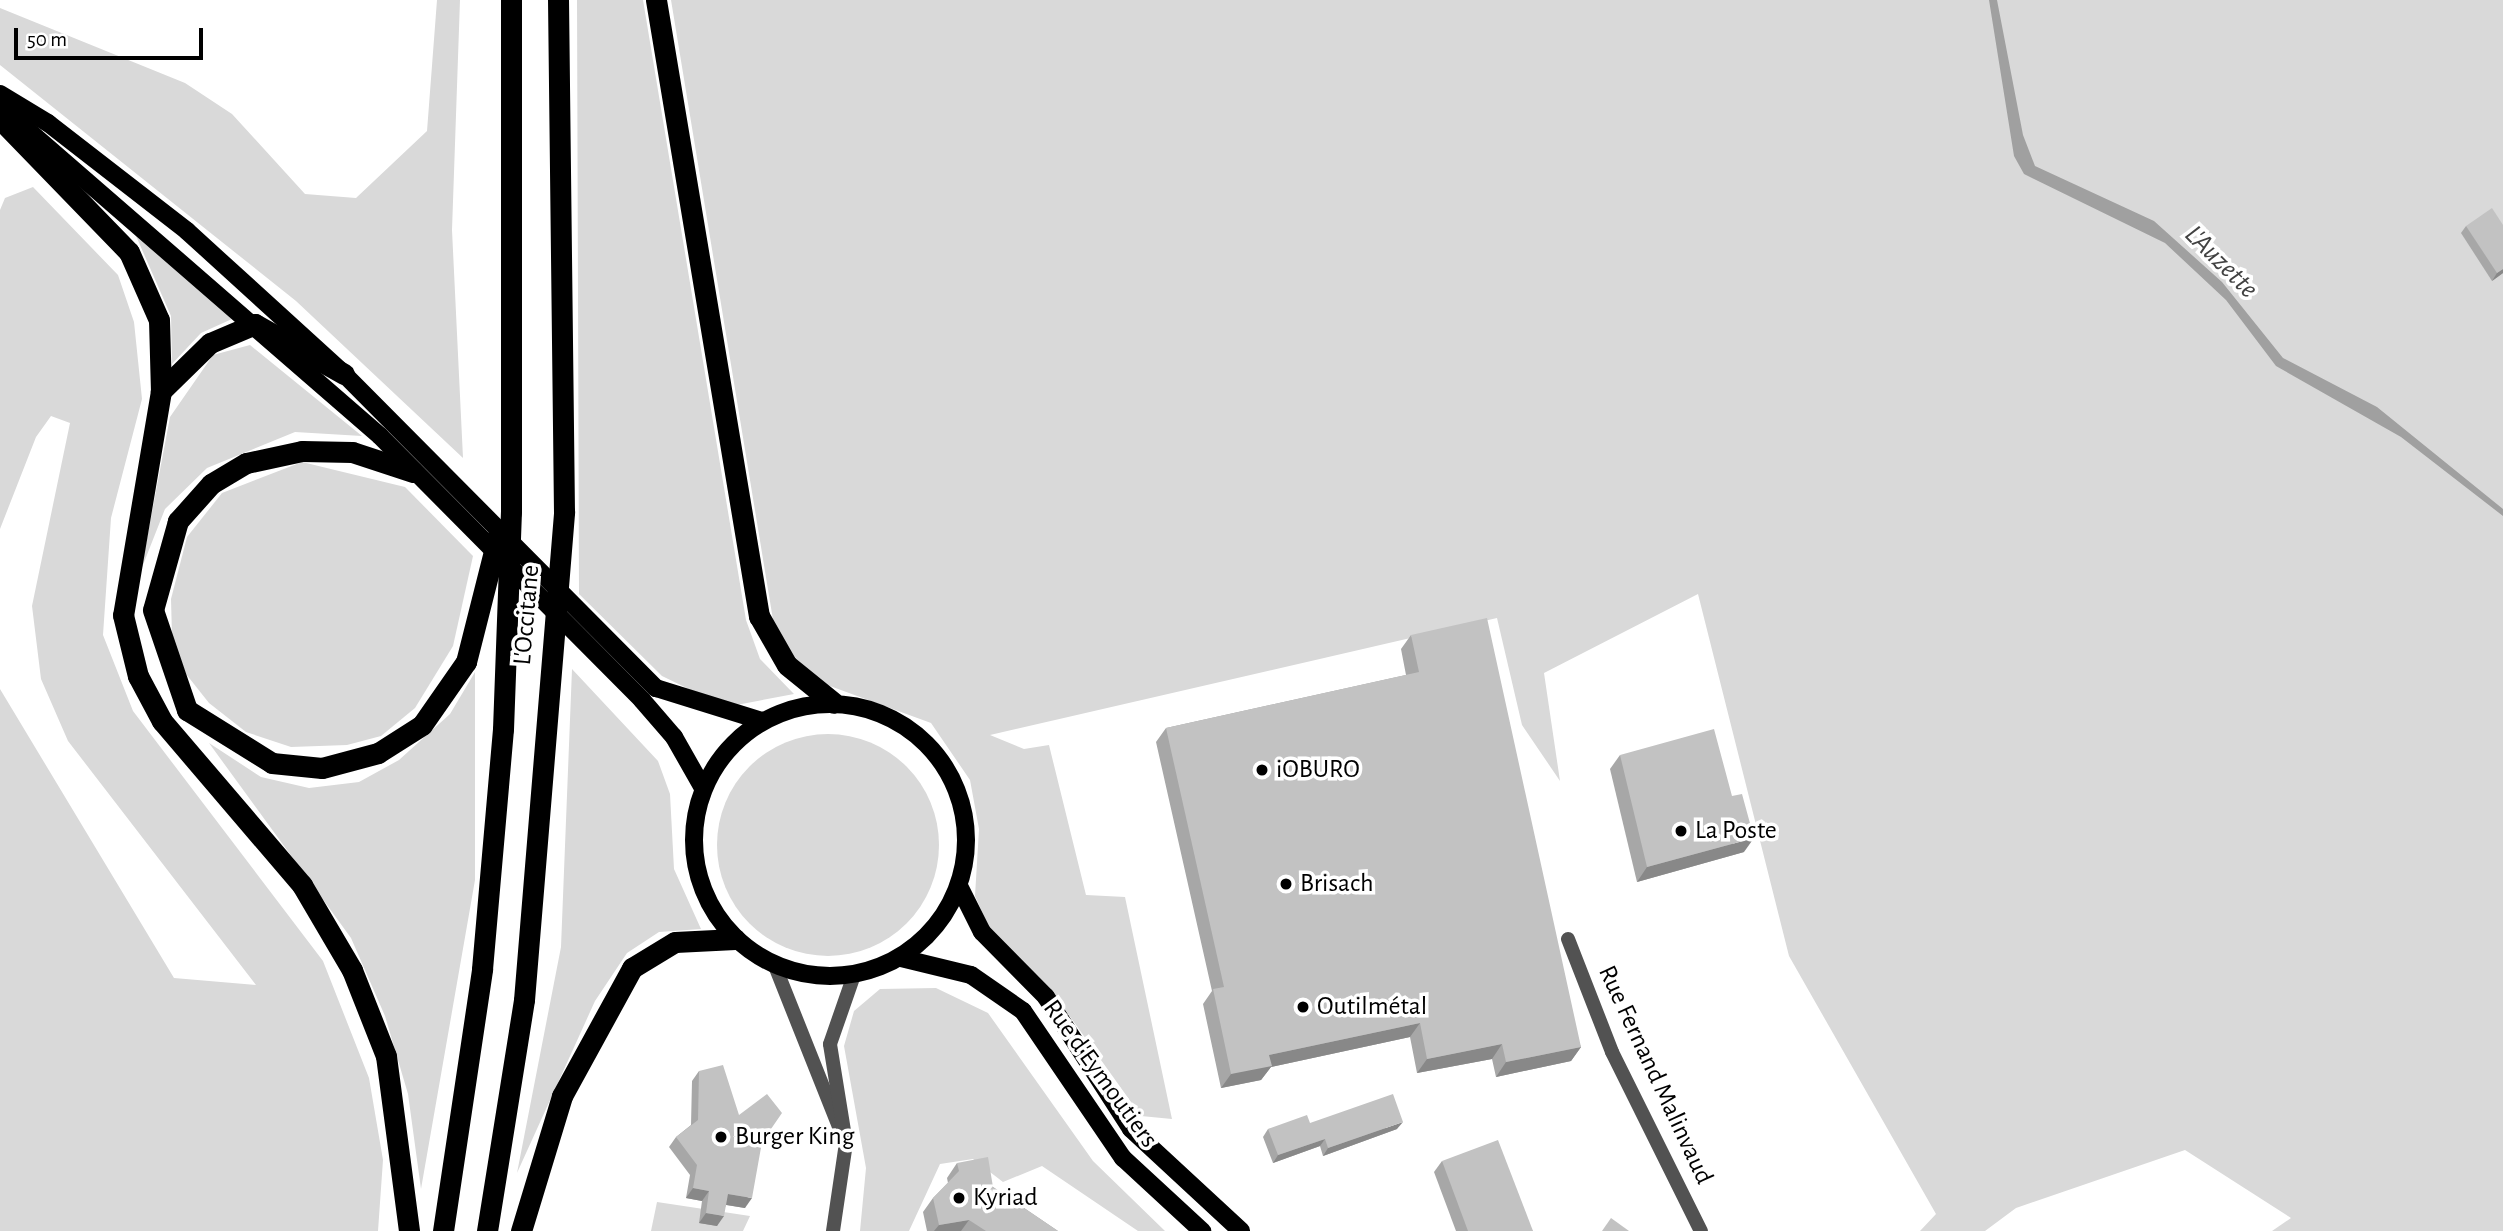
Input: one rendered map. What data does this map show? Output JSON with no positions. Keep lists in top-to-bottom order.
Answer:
{
  "streets": {
    "highway": ["L'Occitane"],
    "main road": ["Rue d'Eymoutiers"],
    "street": ["Rue Fernand Malinvaud"]
  },
  "water": ["L'Auzette"],
  "places": [
    "iOBURO",
    "La Poste",
    "Brisach",
    "Outilmétal",
    "Burger King",
    "Kyriad"
  ],
  "scale_bar": "50 m"
}
